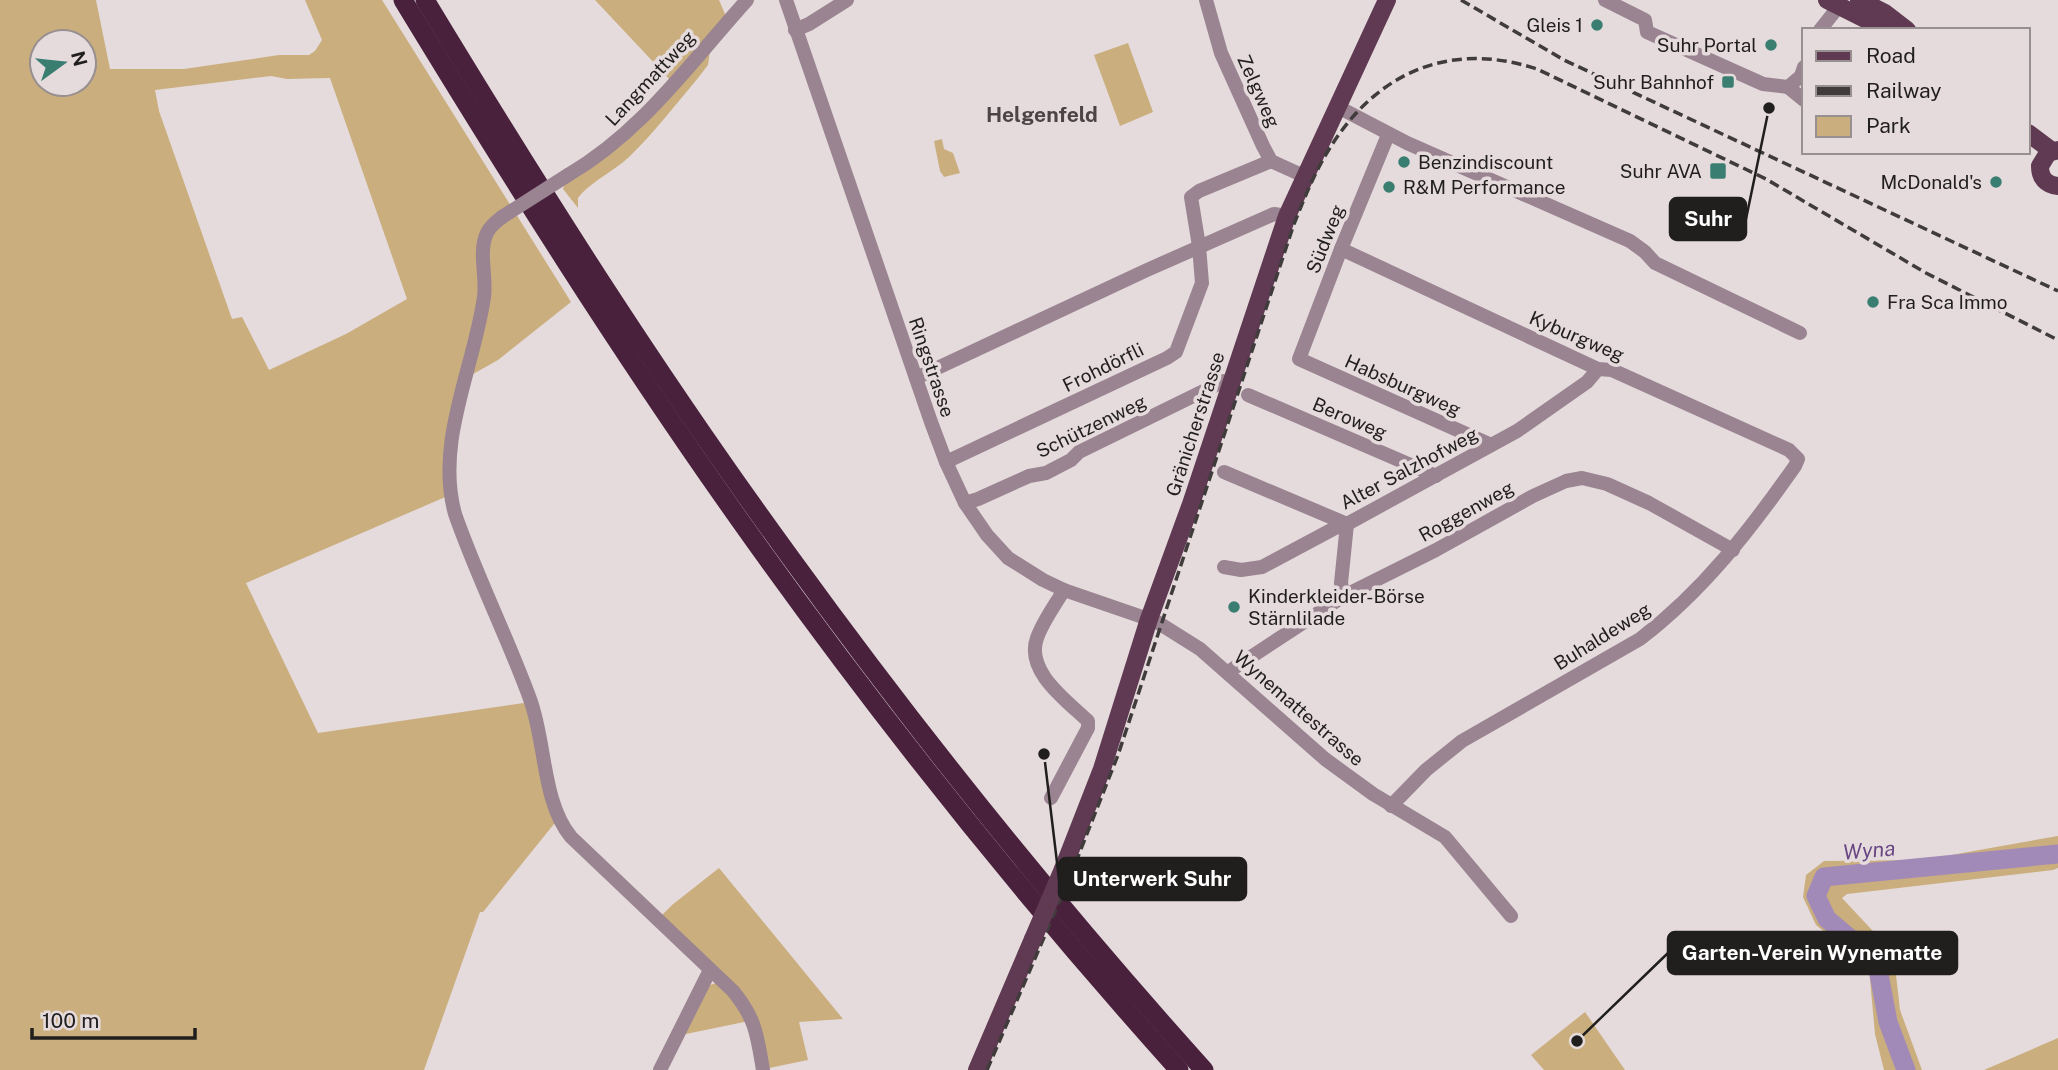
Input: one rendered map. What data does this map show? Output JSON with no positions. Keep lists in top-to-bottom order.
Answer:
{
  "streets": {
    "main road": ["Gränicherstrasse"],
    "street": [
      "Langmattweg",
      "Zelgweg",
      "Südweg",
      "Kyburgweg",
      "Ringstrasse",
      "Frohdörfli",
      "Habsburgweg",
      "Beroweg",
      "Schützenweg",
      "Alter Salzhofweg",
      "Roggenweg",
      "Buhaldeweg",
      "Wynemattestrasse"
    ]
  },
  "crossings": [
    ["Zelgweg", "Frohdörfli"],
    ["Südweg", "Kyburgweg"],
    ["Südweg", "Habsburgweg"],
    ["Kyburgweg", "Alter Salzhofweg"],
    ["Kyburgweg", "Buhaldeweg"],
    ["Ringstrasse", "Frohdörfli"],
    ["Ringstrasse", "Gränicherstrasse"],
    ["Ringstrasse", "Schützenweg"],
    ["Ringstrasse", "Wynemattestrasse"],
    ["Habsburgweg", "Alter Salzhofweg"],
    ["Beroweg", "Alter Salzhofweg"],
    ["Gränicherstrasse", "Schützenweg"],
    ["Gränicherstrasse", "Wynemattestrasse"],
    ["Roggenweg", "Buhaldeweg"],
    ["Roggenweg", "Wynemattestrasse"],
    ["Buhaldeweg", "Wynemattestrasse"]
  ],
  "districts": ["Helgenfeld"],
  "water": ["Wyna"],
  "places": {
    "other": [
      "Gleis 1",
      "Suhr Portal",
      "Suhr",
      "Benzindiscount",
      "McDonald's",
      "R&M Performance",
      "Fra Sca Immo",
      "Kinderkleider-Börse Stärnlilade",
      "Unterwerk Suhr",
      "Garten-Verein Wynematte"
    ],
    "transit": ["Suhr Bahnhof", "Suhr AVA"]
  },
  "legend": ["Road", "Railway", "Park"],
  "scale_bar": "100 m",
  "north": "right"
}
